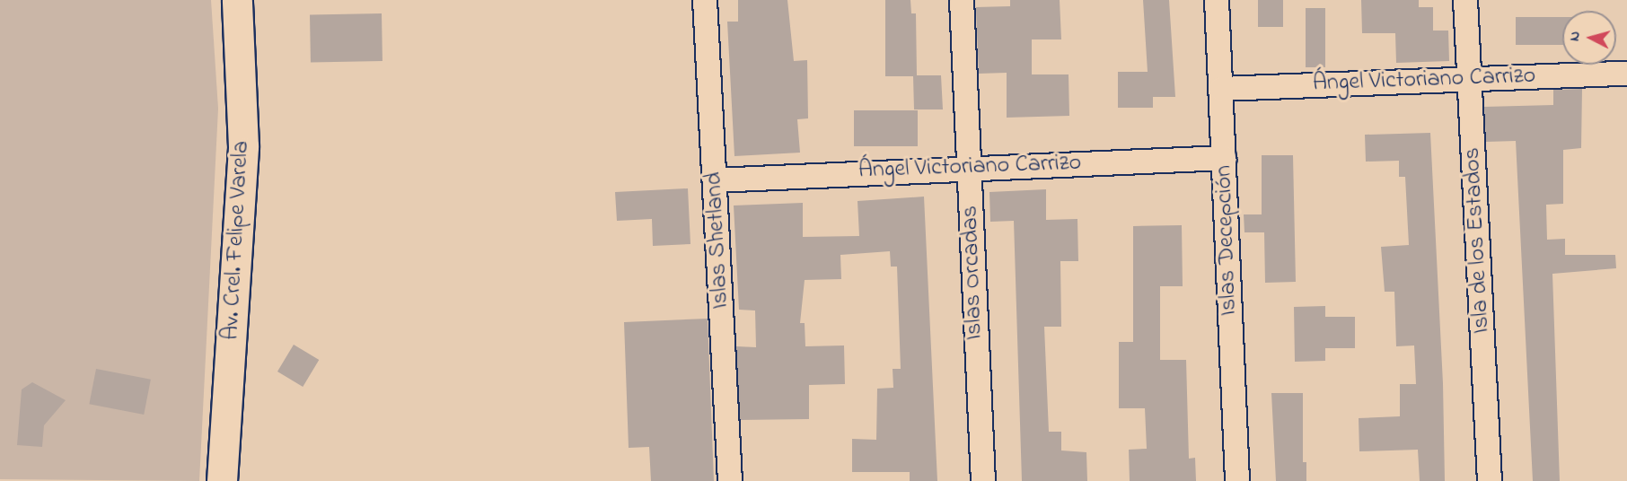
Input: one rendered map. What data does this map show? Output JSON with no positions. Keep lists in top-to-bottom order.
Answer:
{
  "streets": {
    "main road": ["Av. Crel. Felipe Varela"],
    "street": [
      "Ángel Victoriano Carrizo",
      "Islas Shetland",
      "Islas Decepción",
      "Isla de los Estados",
      "Islas Orcadas"
    ]
  },
  "crossings": [
    ["Ángel Victoriano Carrizo", "Islas Shetland"],
    ["Ángel Victoriano Carrizo", "Islas Decepción"],
    ["Ángel Victoriano Carrizo", "Isla de los Estados"],
    ["Ángel Victoriano Carrizo", "Islas Orcadas"]
  ],
  "north": "left"
}
